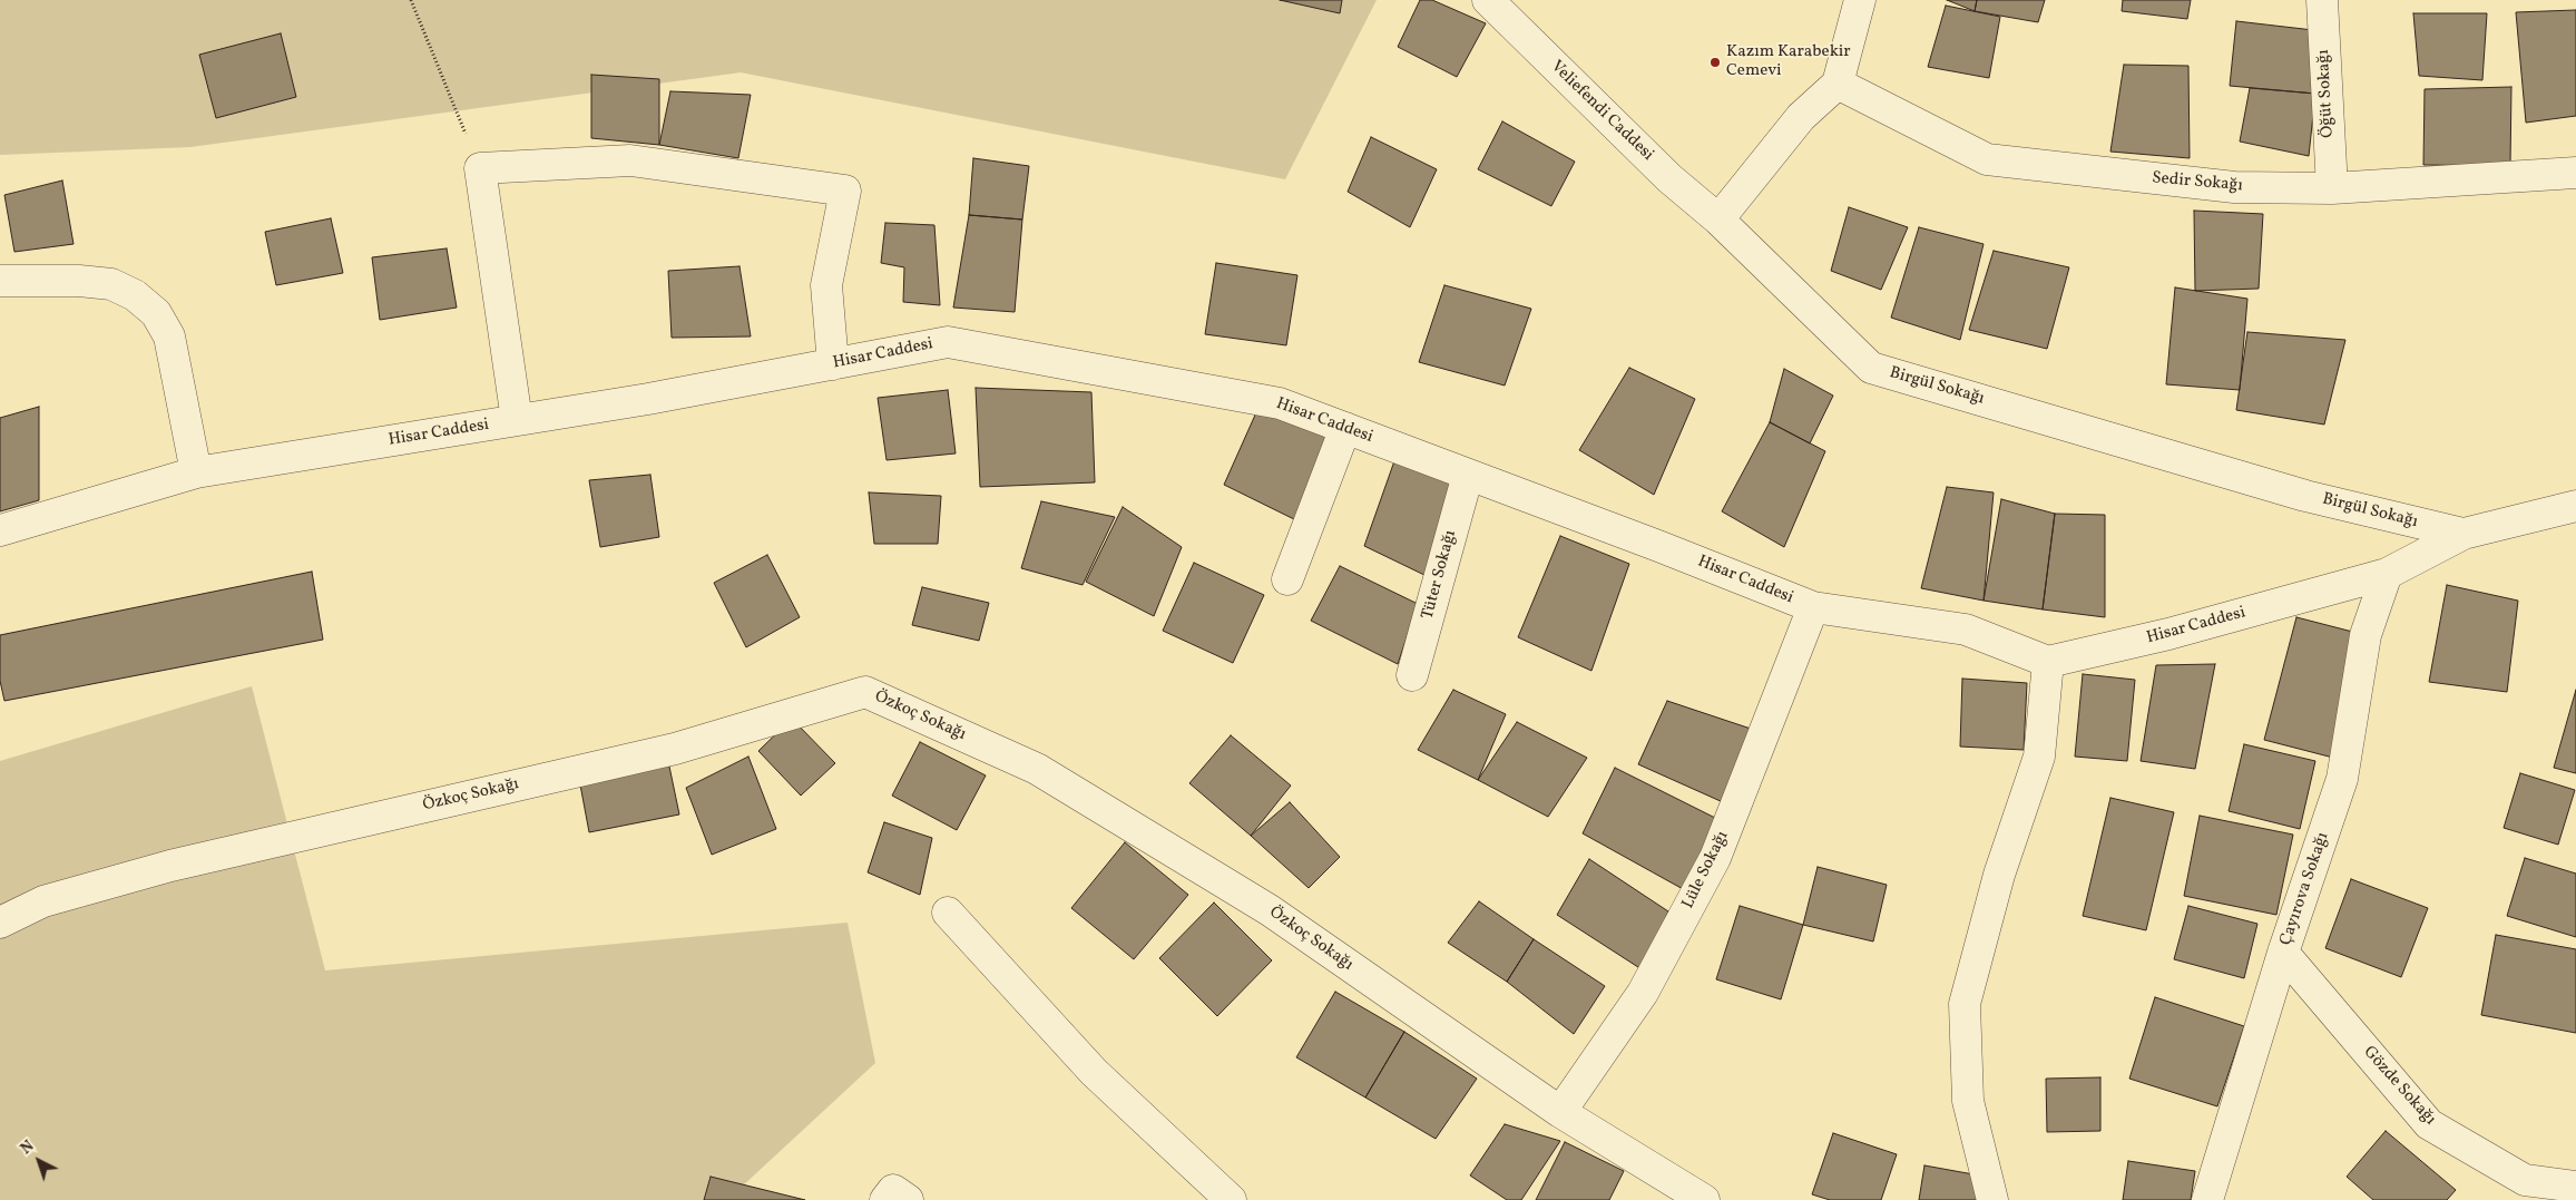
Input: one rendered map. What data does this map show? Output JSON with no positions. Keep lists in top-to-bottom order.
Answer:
{
  "streets": {
    "street": [
      "Öğüt Sokağı",
      "Veliefendi Caddesi",
      "Sedir Sokağı",
      "Hisar Caddesi",
      "Birgül Sokağı",
      "Tüter Sokağı",
      "Özkoç Sokağı",
      "Lüle Sokağı",
      "Çayırova Sokağı",
      "Gözde Sokağı"
    ]
  },
  "crossings": [
    ["Öğüt Sokağı", "Sedir Sokağı"],
    ["Veliefendi Caddesi", "Birgül Sokağı"],
    ["Hisar Caddesi", "Birgül Sokağı"],
    ["Hisar Caddesi", "Tüter Sokağı"],
    ["Hisar Caddesi", "Lüle Sokağı"],
    ["Hisar Caddesi", "Çayırova Sokağı"],
    ["Özkoç Sokağı", "Lüle Sokağı"],
    ["Çayırova Sokağı", "Gözde Sokağı"]
  ],
  "places": ["Kazım Karabekir Cemevi"],
  "north": "top left"
}
